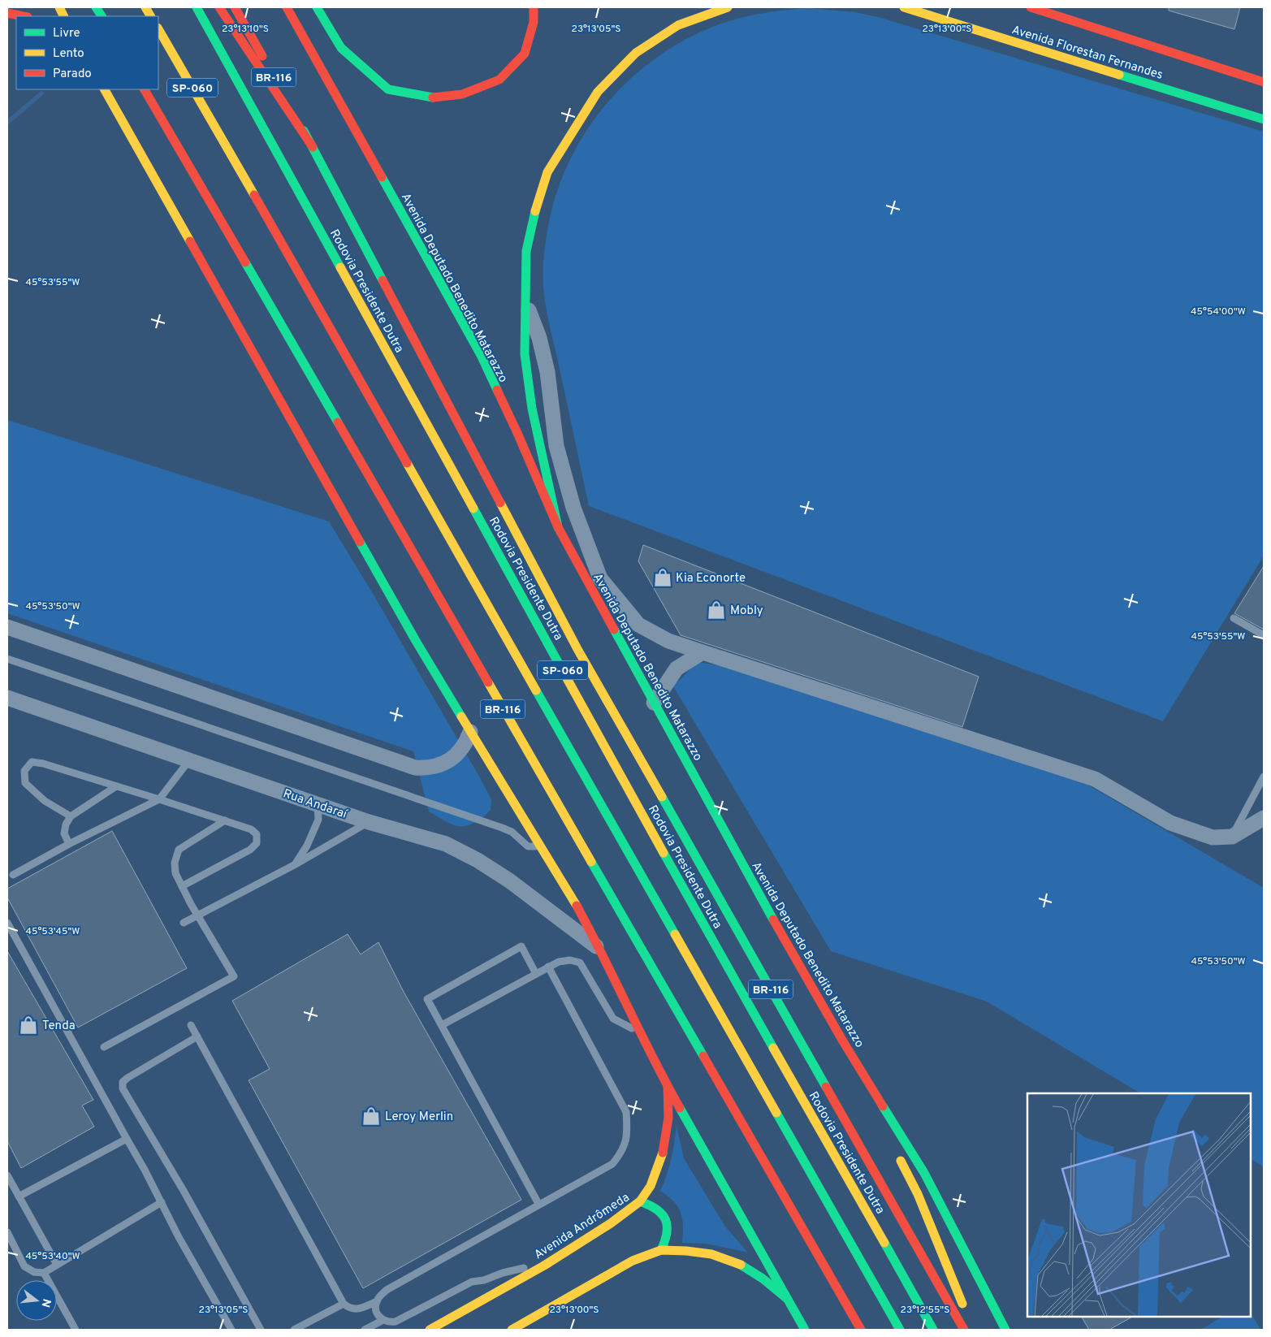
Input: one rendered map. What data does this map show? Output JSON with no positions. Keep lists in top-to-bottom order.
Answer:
{
  "streets": {
    "main road": [
      "Avenida Florestan Fernandes",
      "BR-116",
      "SP-060",
      "Avenida Deputado Benedito Matarazzo",
      "Rodovia Presidente Dutra",
      "Avenida Andrômeda"
    ],
    "street": ["Rua Andaraí"]
  },
  "places": {
    "shop": [
      "Kia Econorte",
      "Mobly",
      "Tenda",
      "Leroy Merlin"
    ]
  },
  "legend": ["Livre", "Lento", "Parado"],
  "north": "right",
  "coordinates": [
    "23°13'10\"S",
    "23°13'05\"S",
    "23°13'00\"S",
    "45°53'55\"W",
    "45°54'00\"W",
    "45°53'50\"W",
    "45°53'45\"W",
    "45°53'40\"W",
    "23°12'55\"S"
  ]
}
